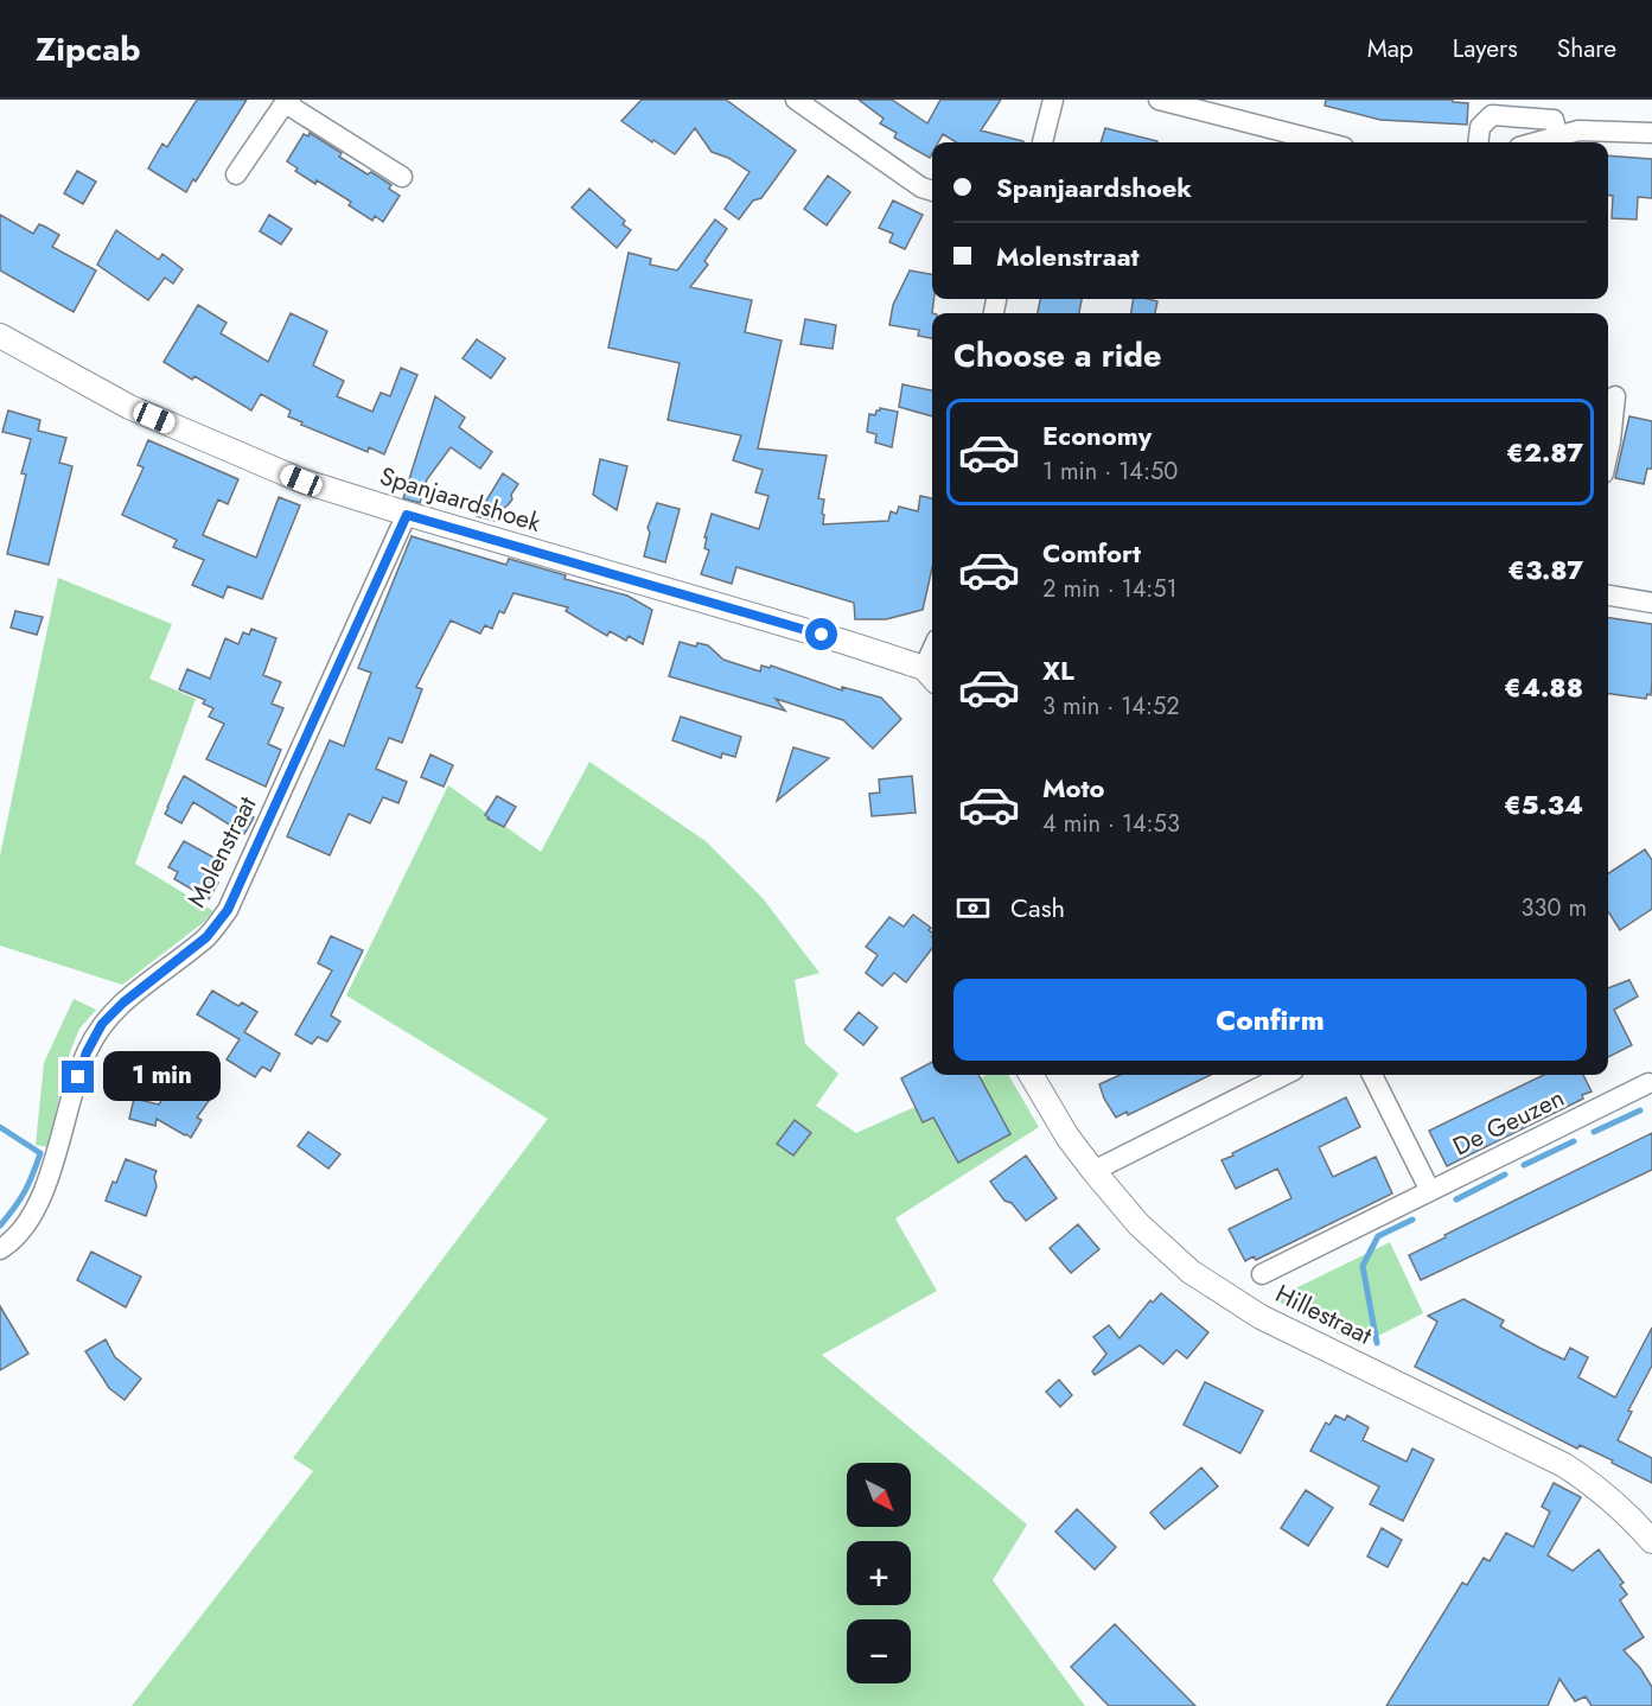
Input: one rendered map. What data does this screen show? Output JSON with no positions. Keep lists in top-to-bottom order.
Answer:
{
  "streets": {
    "street": [
      "Spanjaardshoek",
      "Molenstraat",
      "De Geuzen",
      "Hillestraat"
    ]
  },
  "crossings": [
    ["Spanjaardshoek", "Molenstraat"]
  ],
  "north": "bottom right",
  "page": {
    "header": "Zipcab",
    "nav": ["Map", "Layers", "Share"],
    "banner": ["Spanjaardshoek", "Molenstraat"],
    "heading": "Choose a ride",
    "list": [
      {
        "name": "Economy",
        "note": "1 min · 14:50",
        "value": "€2.87"
      },
      {
        "name": "Comfort",
        "note": "2 min · 14:51",
        "value": "€3.87"
      },
      {
        "name": "XL",
        "note": "3 min · 14:52",
        "value": "€4.88"
      },
      {
        "name": "Moto",
        "note": "4 min · 14:53",
        "value": "€5.34"
      }
    ],
    "pay": ["Cash", "330 m"],
    "buttons": "Confirm",
    "bubble": "1 min",
    "map_buttons": ["+", "−"]
  }
}
